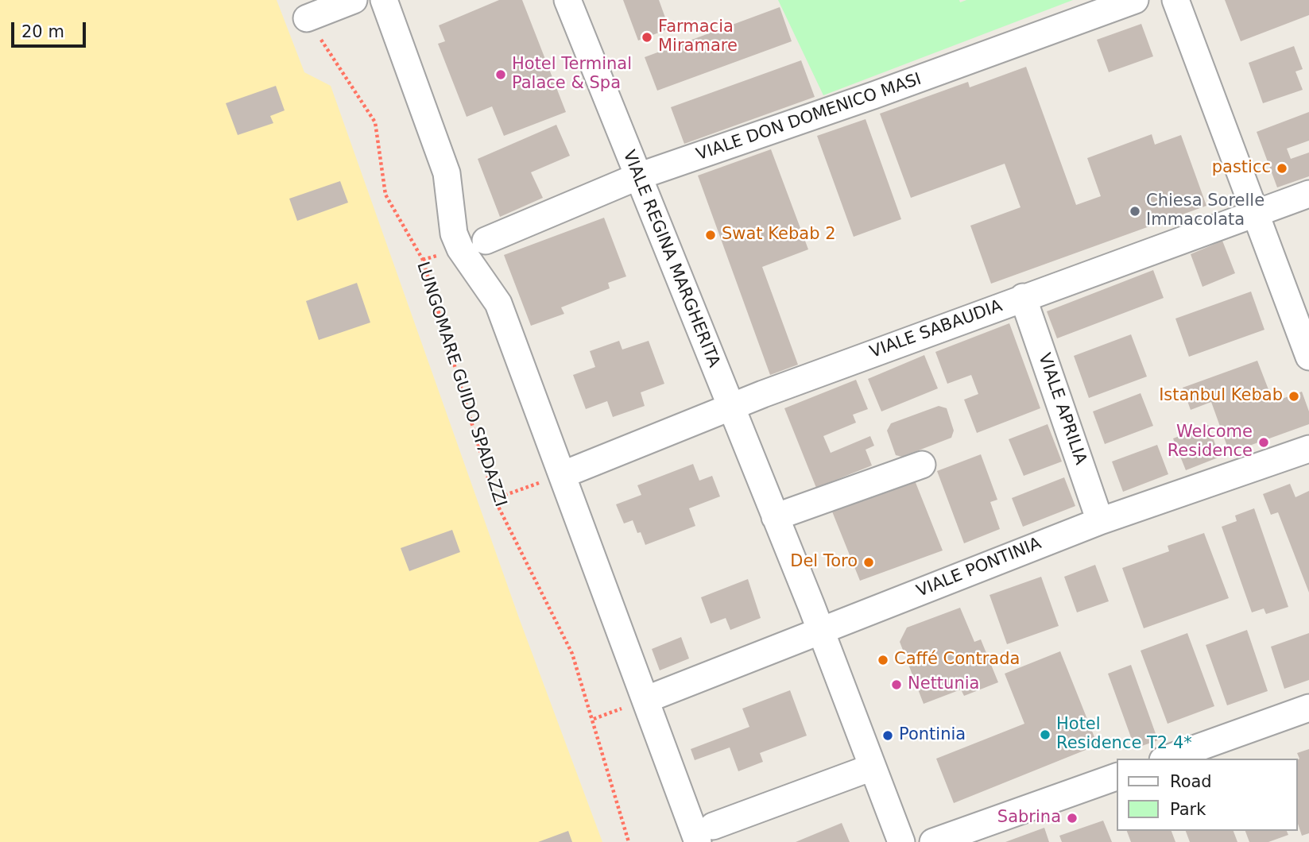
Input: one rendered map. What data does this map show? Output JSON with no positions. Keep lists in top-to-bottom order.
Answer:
{
  "streets": {
    "street": [
      "VIALE DON DOMENICO MASI",
      "VIALE REGINA MARGHERITA",
      "VIALE SABAUDIA",
      "VIALE APRILIA",
      "VIALE PONTINIA"
    ],
    "path": ["LUNGOMARE GUIDO SPADAZZI"]
  },
  "crossings": [
    ["VIALE DON DOMENICO MASI", "VIALE REGINA MARGHERITA"],
    ["VIALE REGINA MARGHERITA", "VIALE SABAUDIA"],
    ["VIALE REGINA MARGHERITA", "VIALE PONTINIA"],
    ["VIALE SABAUDIA", "VIALE APRILIA"],
    ["VIALE APRILIA", "VIALE PONTINIA"]
  ],
  "places": [
    "Farmacia Miramare",
    "Hotel Terminal Palace & Spa",
    "pasticc",
    "Chiesa Sorelle Immacolata",
    "Swat Kebab 2",
    "Istanbul Kebab",
    "Welcome Residence",
    "Del Toro",
    "Caffé Contrada",
    "Nettunia",
    "Hotel Residence T2 4*",
    "Pontinia",
    "Sabrina"
  ],
  "legend": ["Road", "Park"],
  "scale_bar": "20 m"
}
